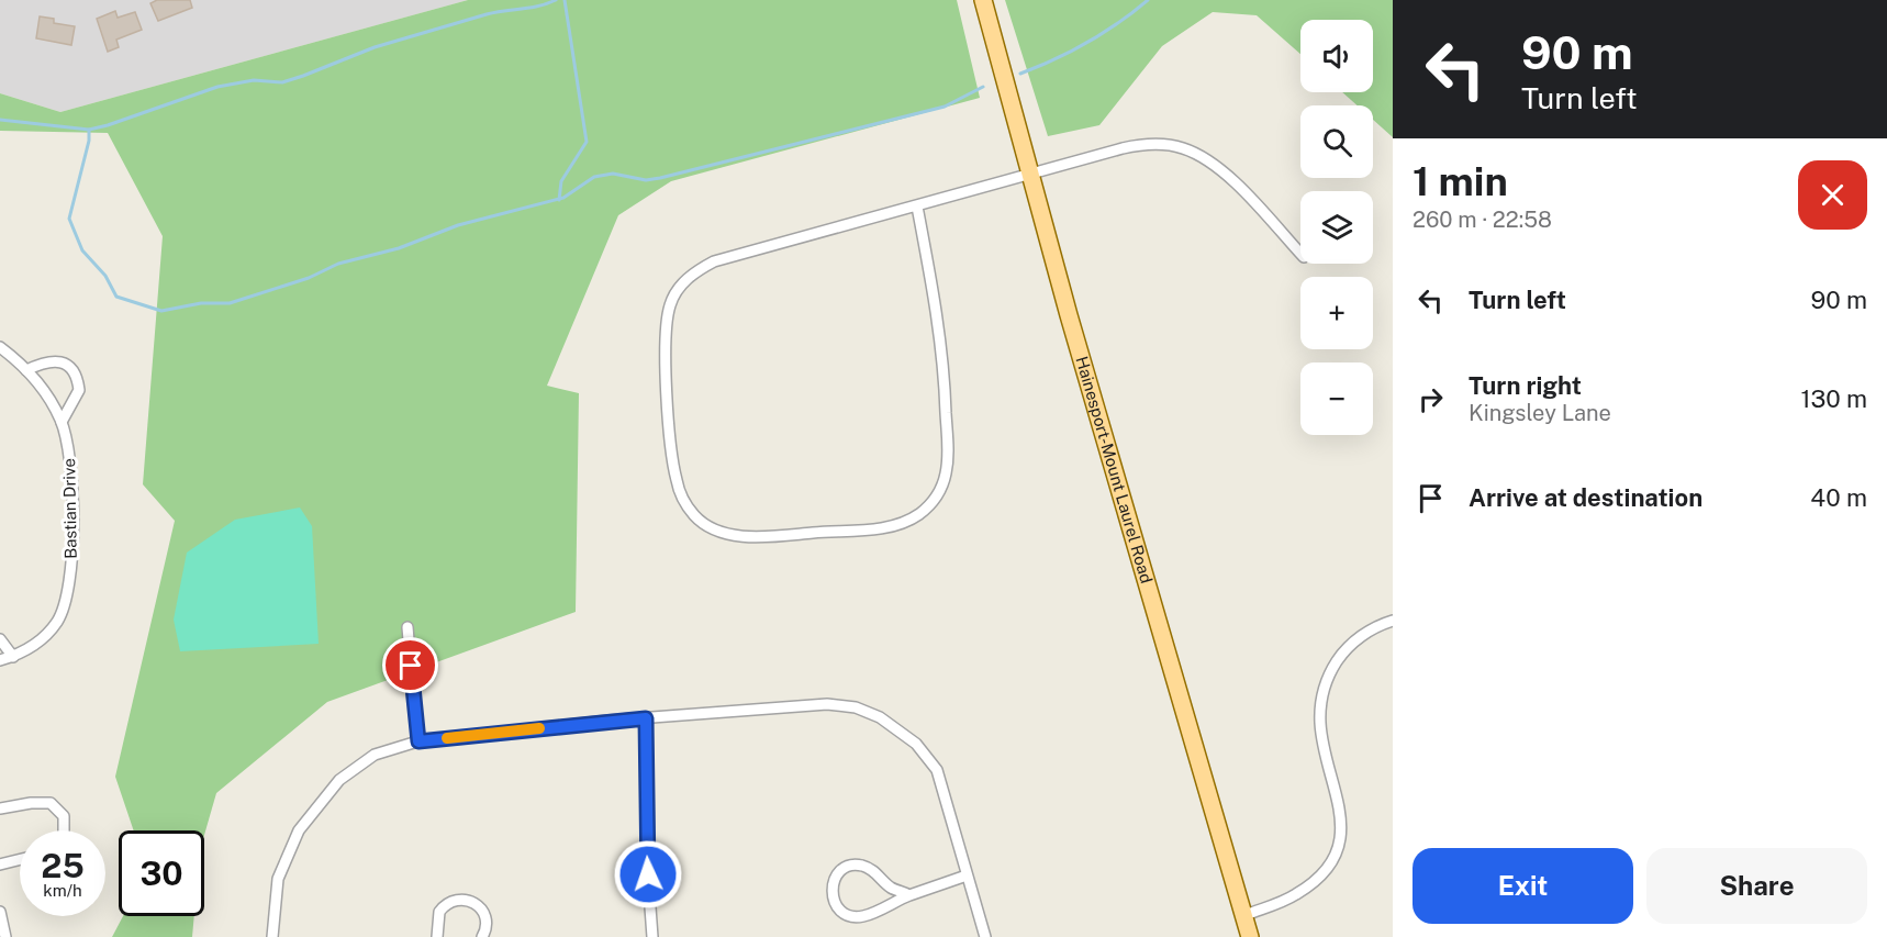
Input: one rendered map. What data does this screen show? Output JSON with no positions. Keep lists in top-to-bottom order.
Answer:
{
  "streets": {
    "main road": ["Hainesport-Mount Laurel Road"],
    "street": ["Bastian Drive"]
  },
  "page": {
    "turn": ["90 m", "Turn left"],
    "map_buttons": ["+", "−"],
    "heading": ["1 min", "260 m · 22:58"],
    "list": [
      {
        "name": "Turn left",
        "value": "90 m"
      },
      {
        "name": "Turn right",
        "note": "Kingsley Lane",
        "value": "130 m"
      },
      {
        "name": "Arrive at destination",
        "value": "40 m"
      }
    ],
    "speed": "25 km/h",
    "limit": "30",
    "buttons": ["Exit", "Share"]
  }
}
